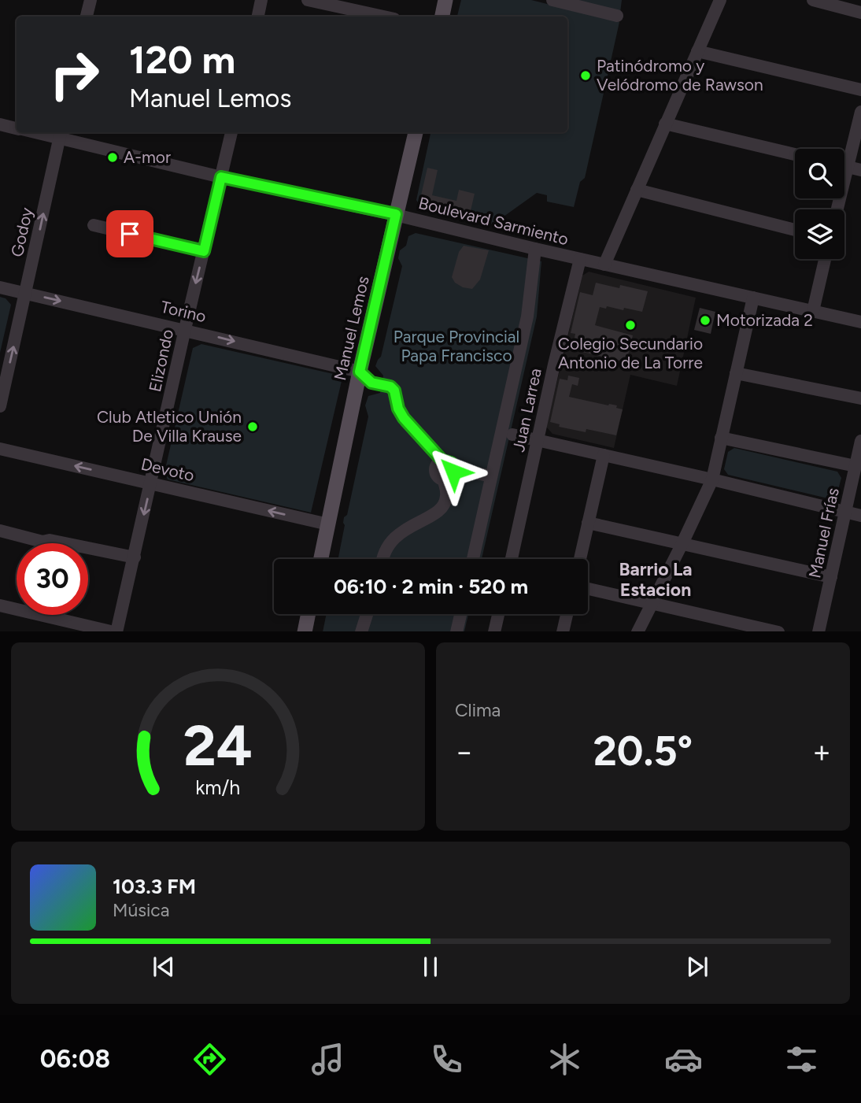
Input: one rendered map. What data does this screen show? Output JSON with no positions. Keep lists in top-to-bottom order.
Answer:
{
  "streets": {
    "main road": ["Manuel Lemos"],
    "street": [
      "Boulevard Sarmiento",
      "Godoy",
      "Torino",
      "Elizondo",
      "Juan Larrea",
      "Devoto",
      "Manuel Frías"
    ]
  },
  "crossings": [
    ["Boulevard Sarmiento", "Godoy"],
    ["Boulevard Sarmiento", "Manuel Lemos"],
    ["Boulevard Sarmiento", "Elizondo"],
    ["Boulevard Sarmiento", "Juan Larrea"],
    ["Godoy", "Torino"],
    ["Torino", "Manuel Lemos"],
    ["Torino", "Elizondo"],
    ["Manuel Lemos", "Devoto"],
    ["Elizondo", "Devoto"]
  ],
  "one_way": ["Godoy"],
  "districts": ["Barrio La Estacion"],
  "parks": ["Parque Provincial Papa Francisco"],
  "places": [
    "Patinódromo y Velódromo de Rawson",
    "A-mor",
    "Motorizada 2",
    "Colegio Secundario Antonio de La Torre",
    "Club Atletico Unión De Villa Krause"
  ],
  "page": {
    "turn": ["120 m", "Manuel Lemos"],
    "limit": "30",
    "trip": "06:10 · 2 min · 520 m",
    "tile": "Clima",
    "heat": ["−", "20.5°", "+"],
    "song": ["103.3 FM", "Música"],
    "tabs": "06:08",
    "gauge": ["24", "km/h"]
  }
}
